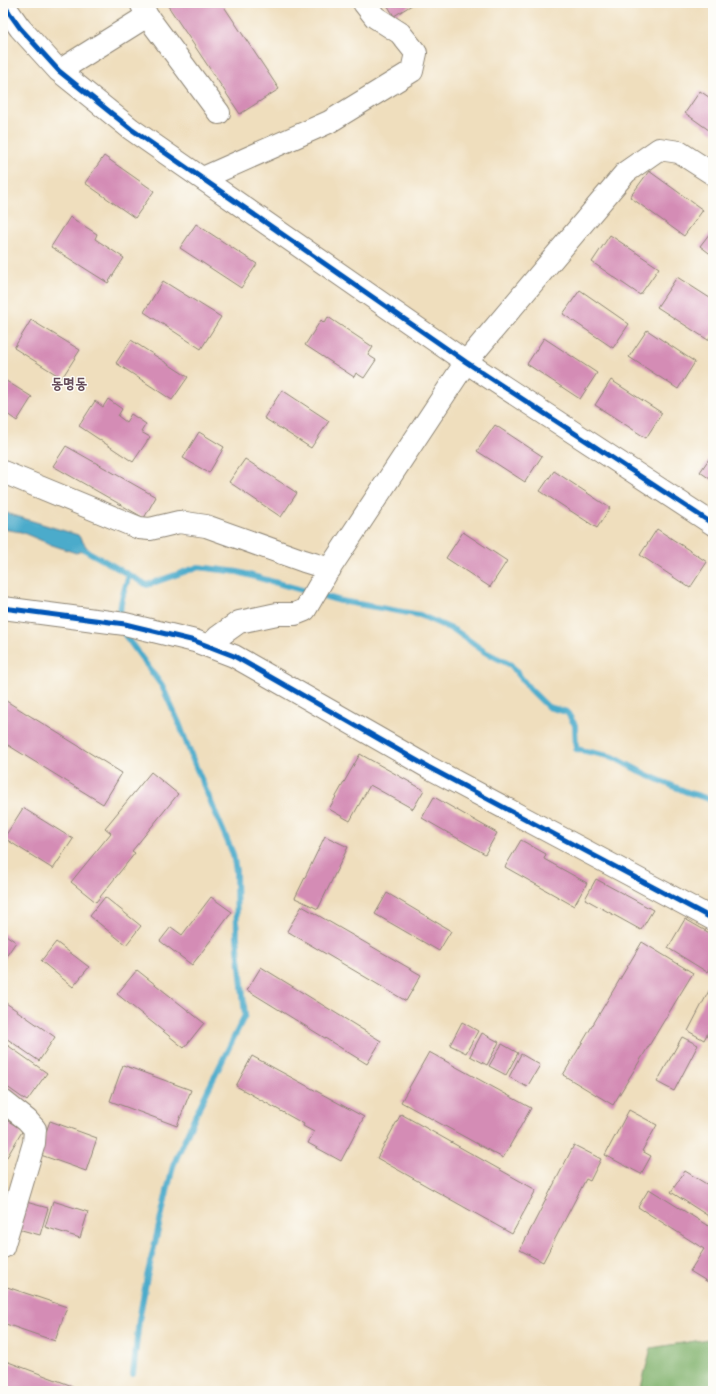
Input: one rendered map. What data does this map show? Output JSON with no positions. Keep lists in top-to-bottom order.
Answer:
{
  "districts": ["동명동"]
}
